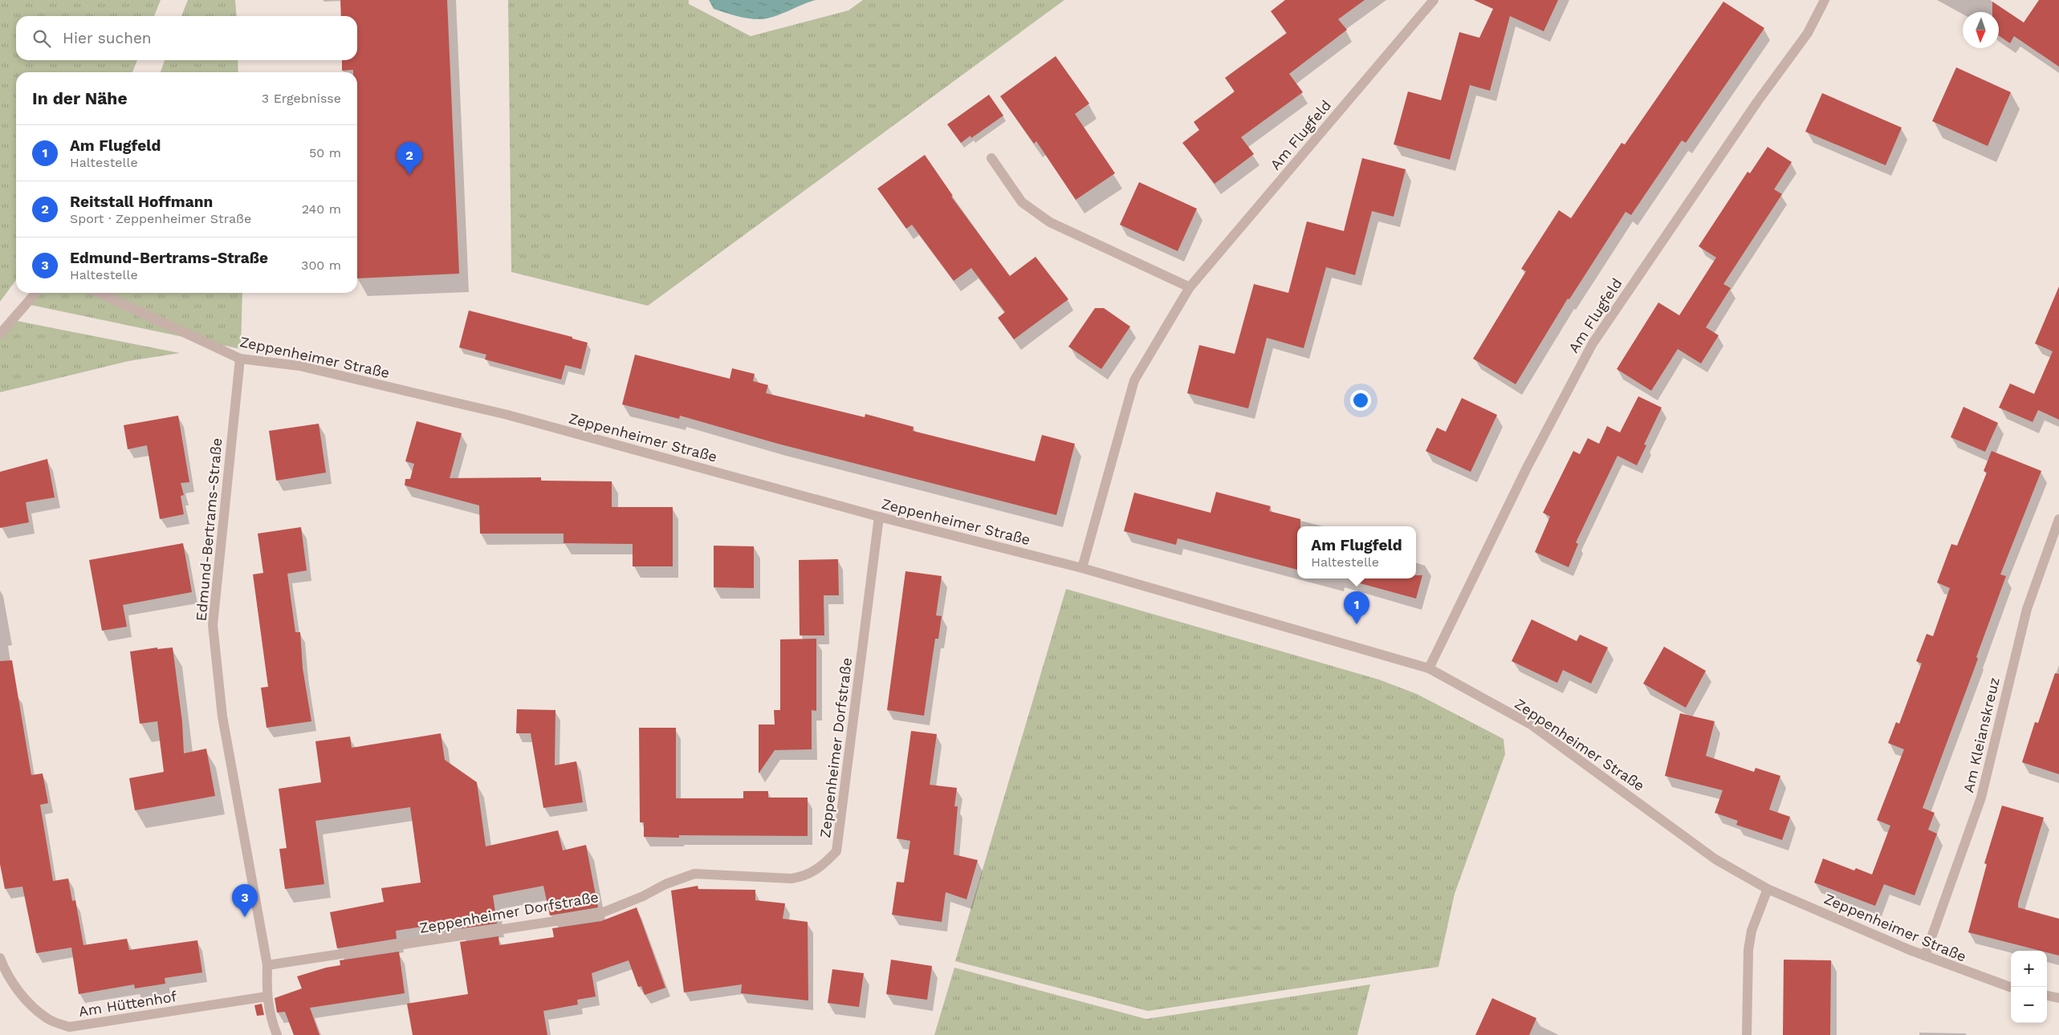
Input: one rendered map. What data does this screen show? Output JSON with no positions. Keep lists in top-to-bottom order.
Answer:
{
  "streets": {
    "street": [
      "Am Flugfeld",
      "Zeppenheimer Straße",
      "Edmund-Bertrams-Straße",
      "Am Kleianskreuz",
      "Zeppenheimer Dorfstraße",
      "Am Hüttenhof"
    ]
  },
  "crossings": [
    ["Am Flugfeld", "Zeppenheimer Straße"],
    ["Zeppenheimer Straße", "Edmund-Bertrams-Straße"],
    ["Zeppenheimer Straße", "Am Kleianskreuz"],
    ["Zeppenheimer Straße", "Zeppenheimer Dorfstraße"],
    ["Edmund-Bertrams-Straße", "Zeppenheimer Dorfstraße"],
    ["Edmund-Bertrams-Straße", "Am Hüttenhof"]
  ],
  "north": "bottom",
  "page": {
    "search": "Hier suchen",
    "heading": ["In der Nähe", "3 Ergebnisse"],
    "list": [
      {
        "mark": "1",
        "name": "Am Flugfeld",
        "note": "Haltestelle",
        "value": "50 m"
      },
      {
        "mark": "2",
        "name": "Reitstall Hoffmann",
        "note": "Sport · Zeppenheimer Straße",
        "value": "240 m"
      },
      {
        "mark": "3",
        "name": "Edmund-Bertrams-Straße",
        "note": "Haltestelle",
        "value": "300 m"
      }
    ],
    "pins": ["2", "1", "3"],
    "popup": ["Am Flugfeld", "Haltestelle"],
    "map_buttons": ["+", "−"]
  }
}
